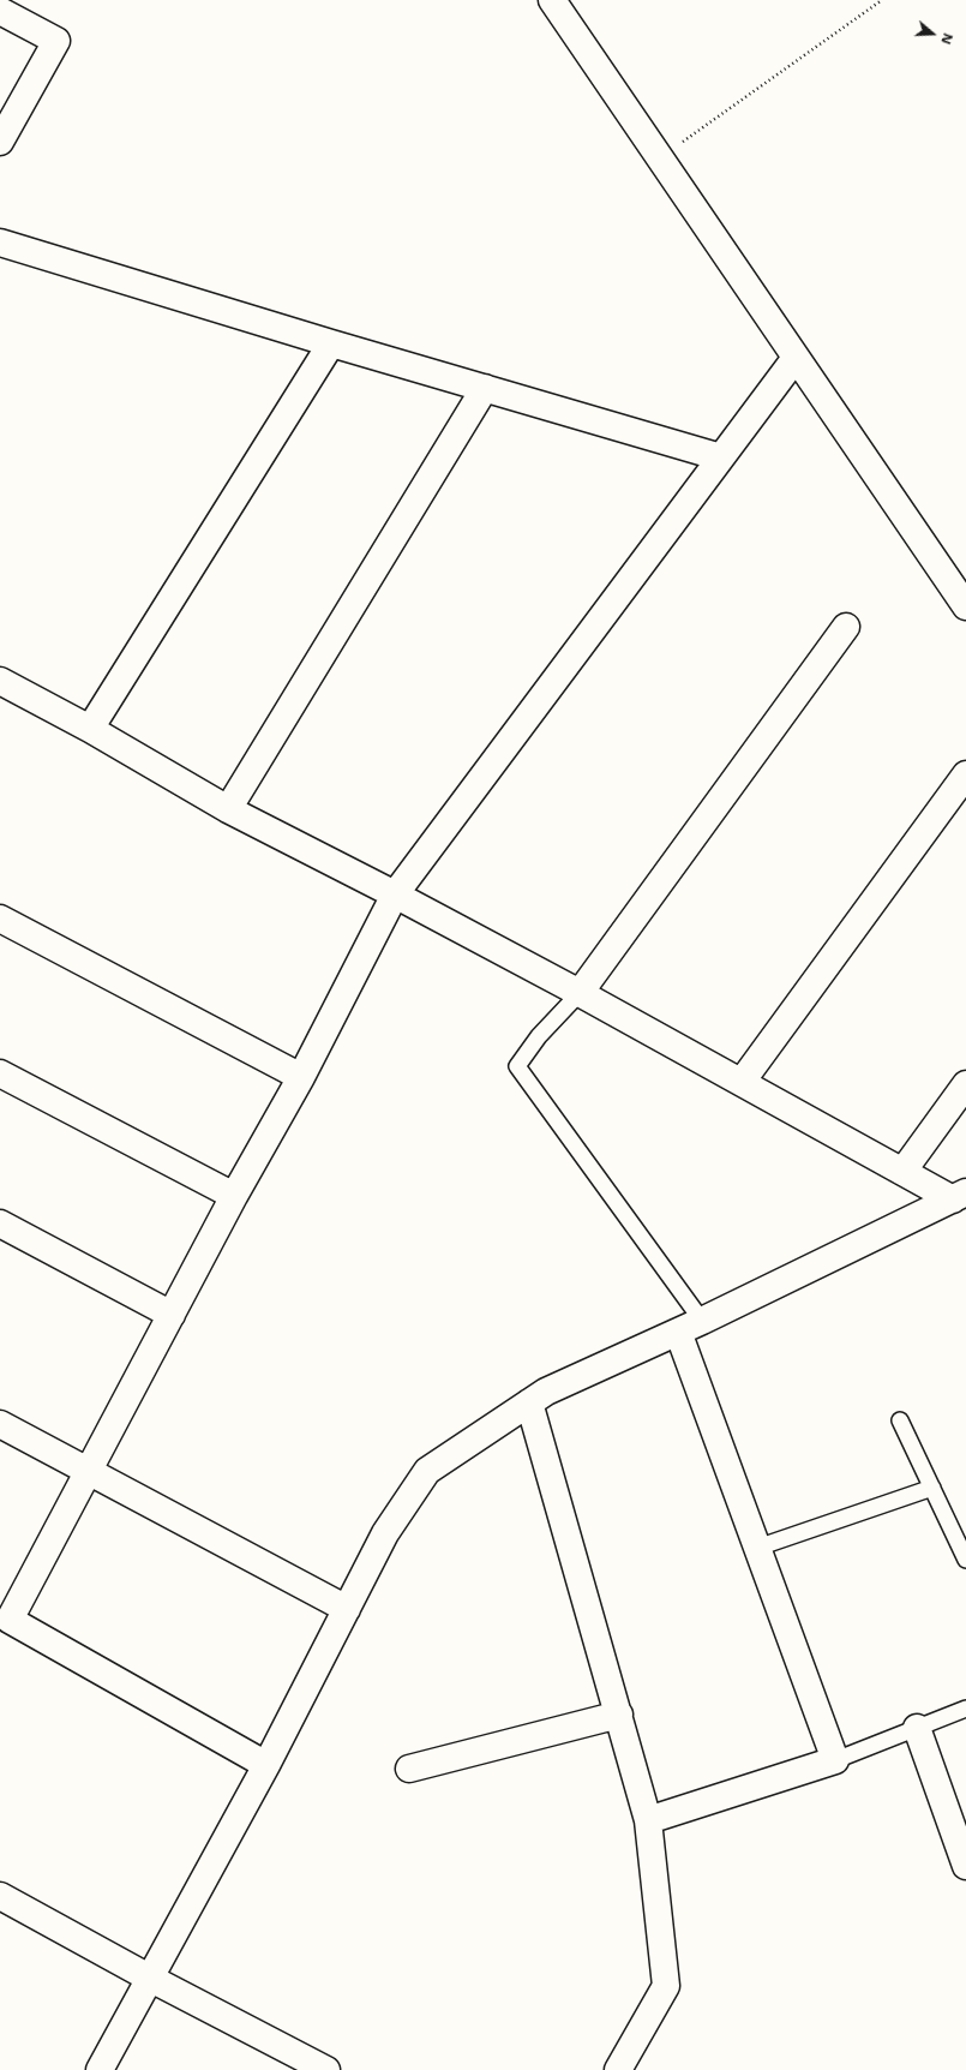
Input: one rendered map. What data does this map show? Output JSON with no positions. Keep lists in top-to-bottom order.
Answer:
{
  "north": "right"
}
